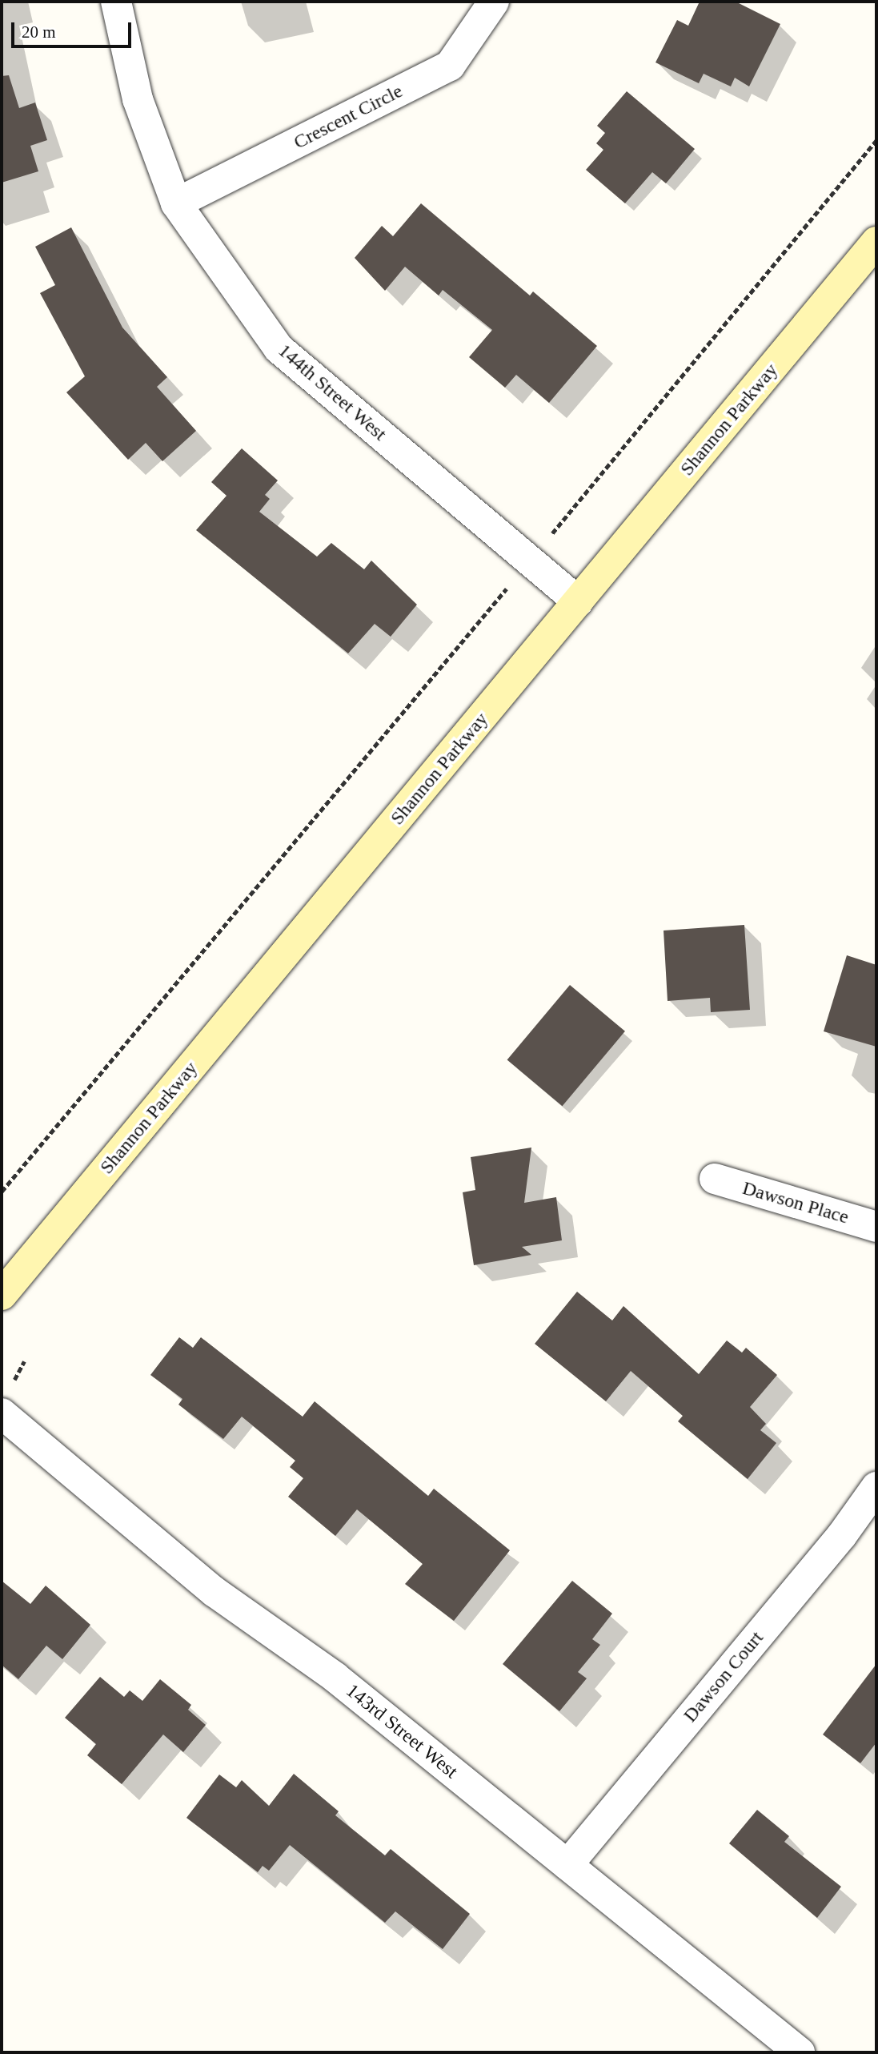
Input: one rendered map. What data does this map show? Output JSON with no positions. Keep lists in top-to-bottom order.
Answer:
{
  "streets": {
    "street": [
      "Crescent Circle",
      "144th Street West",
      "Shannon Parkway",
      "Dawson Place",
      "Dawson Court",
      "143rd Street West"
    ]
  },
  "crossings": [
    ["Crescent Circle", "144th Street West"],
    ["144th Street West", "Shannon Parkway"],
    ["Dawson Court", "143rd Street West"]
  ],
  "scale_bar": "20 m"
}
